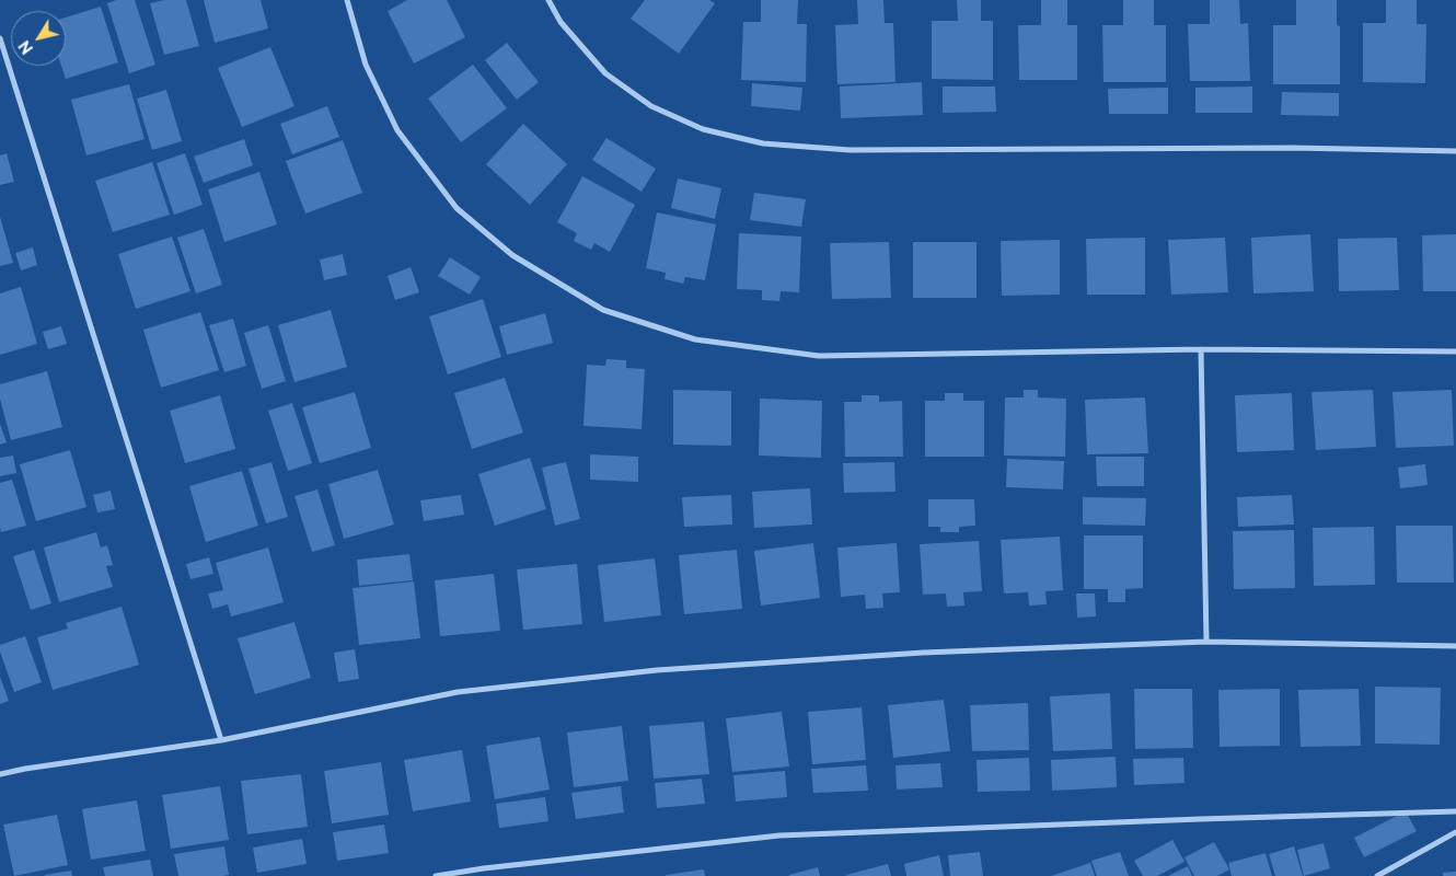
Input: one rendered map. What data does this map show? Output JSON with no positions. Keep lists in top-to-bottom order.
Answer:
{
  "north": "bottom left"
}
